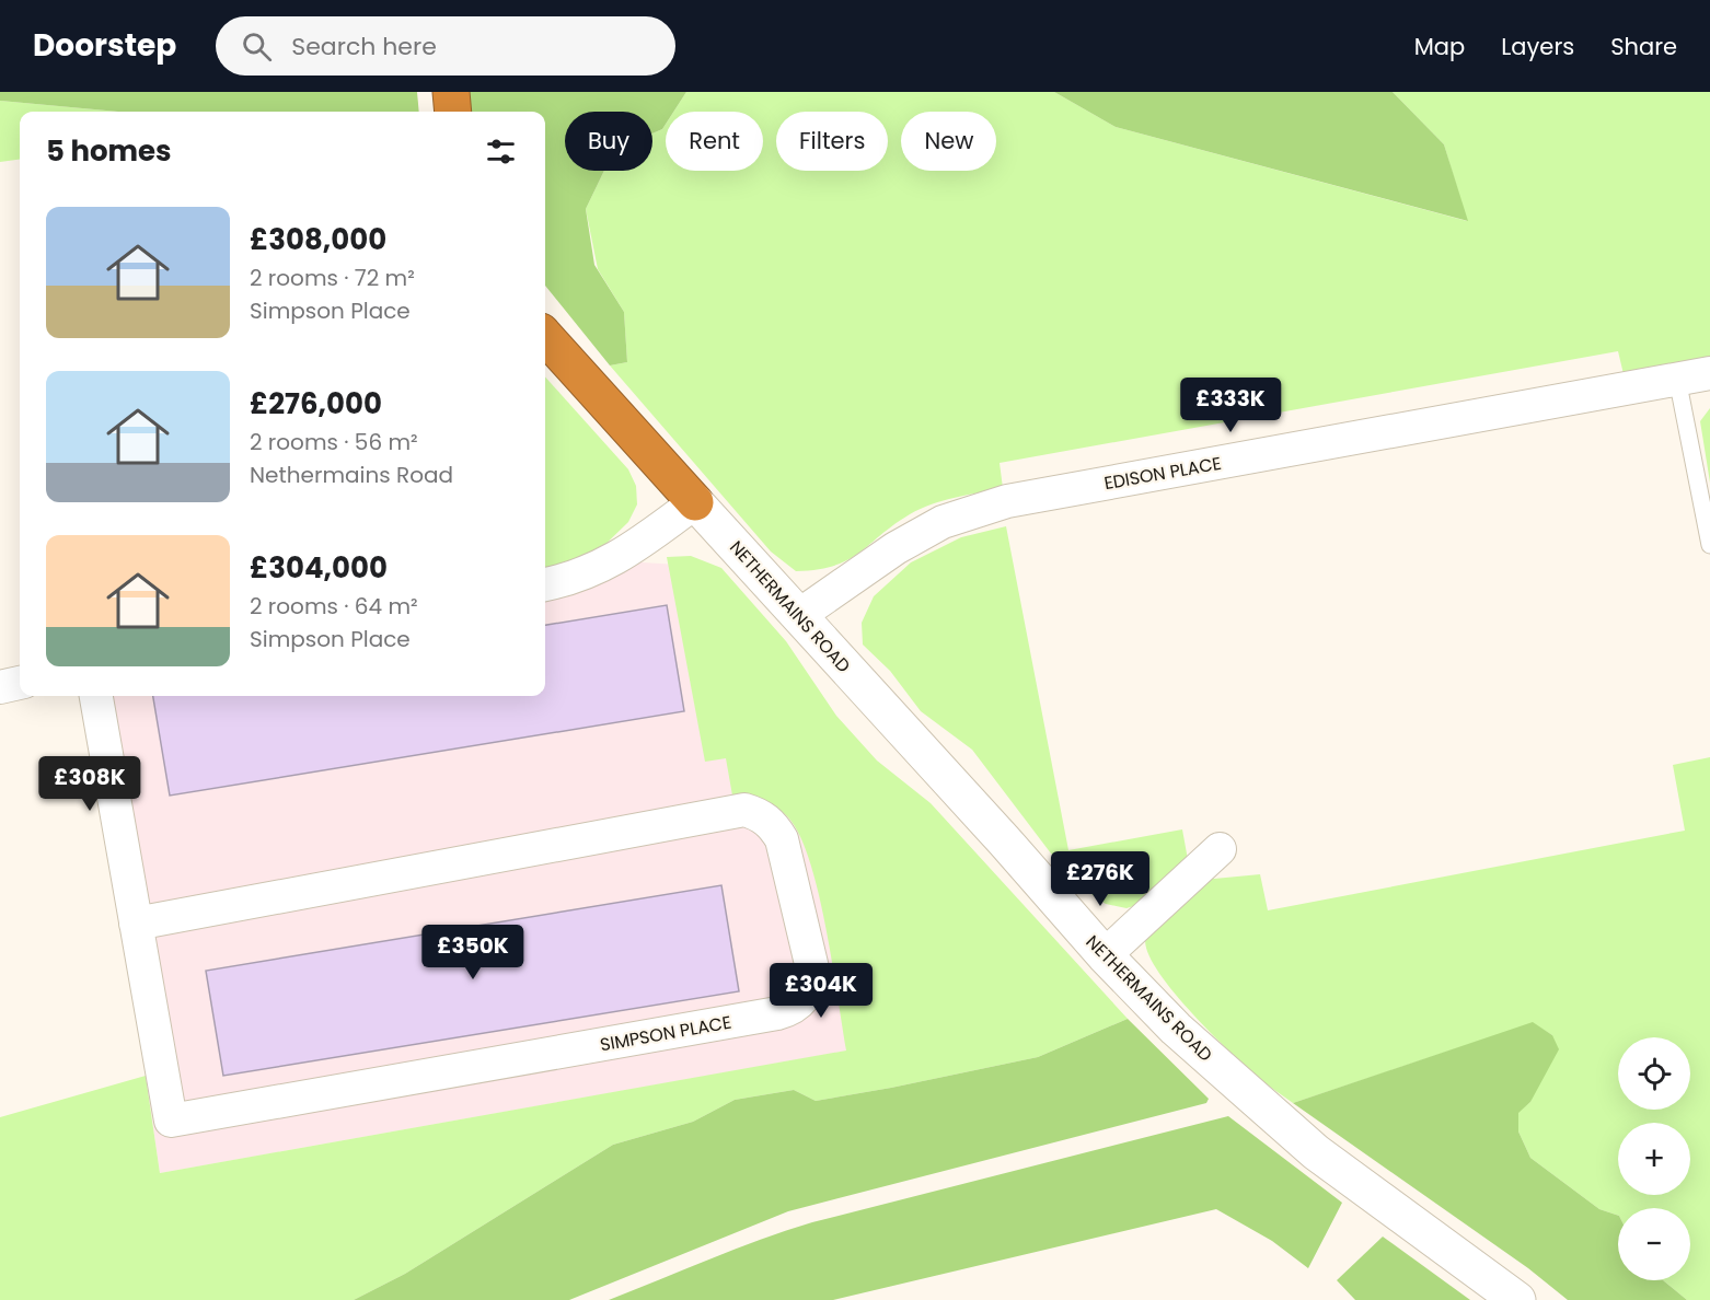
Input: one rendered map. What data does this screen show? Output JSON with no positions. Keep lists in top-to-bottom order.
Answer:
{
  "streets": {
    "main road": ["NETHERMAINS ROAD"],
    "street": ["EDISON PLACE", "SIMPSON PLACE"]
  },
  "crossings": [
    ["EDISON PLACE", "NETHERMAINS ROAD"]
  ],
  "page": {
    "header": "Doorstep",
    "search": "Search here",
    "nav": ["Map", "Layers", "Share"],
    "chip": [
      "Buy",
      "Rent",
      "Filters",
      "New"
    ],
    "heading": "5 homes",
    "list": [
      {
        "name": "£308,000",
        "note": "2 rooms · 72 m² · Simpson Place"
      },
      {
        "name": "£276,000",
        "note": "2 rooms · 56 m² · Nethermains Road"
      },
      {
        "name": "£304,000",
        "note": "2 rooms · 64 m² · Simpson Place"
      }
    ],
    "price": [
      "£333K",
      "£308K",
      "£276K",
      "£350K",
      "£304K"
    ],
    "map_buttons": ["+", "−"]
  }
}
